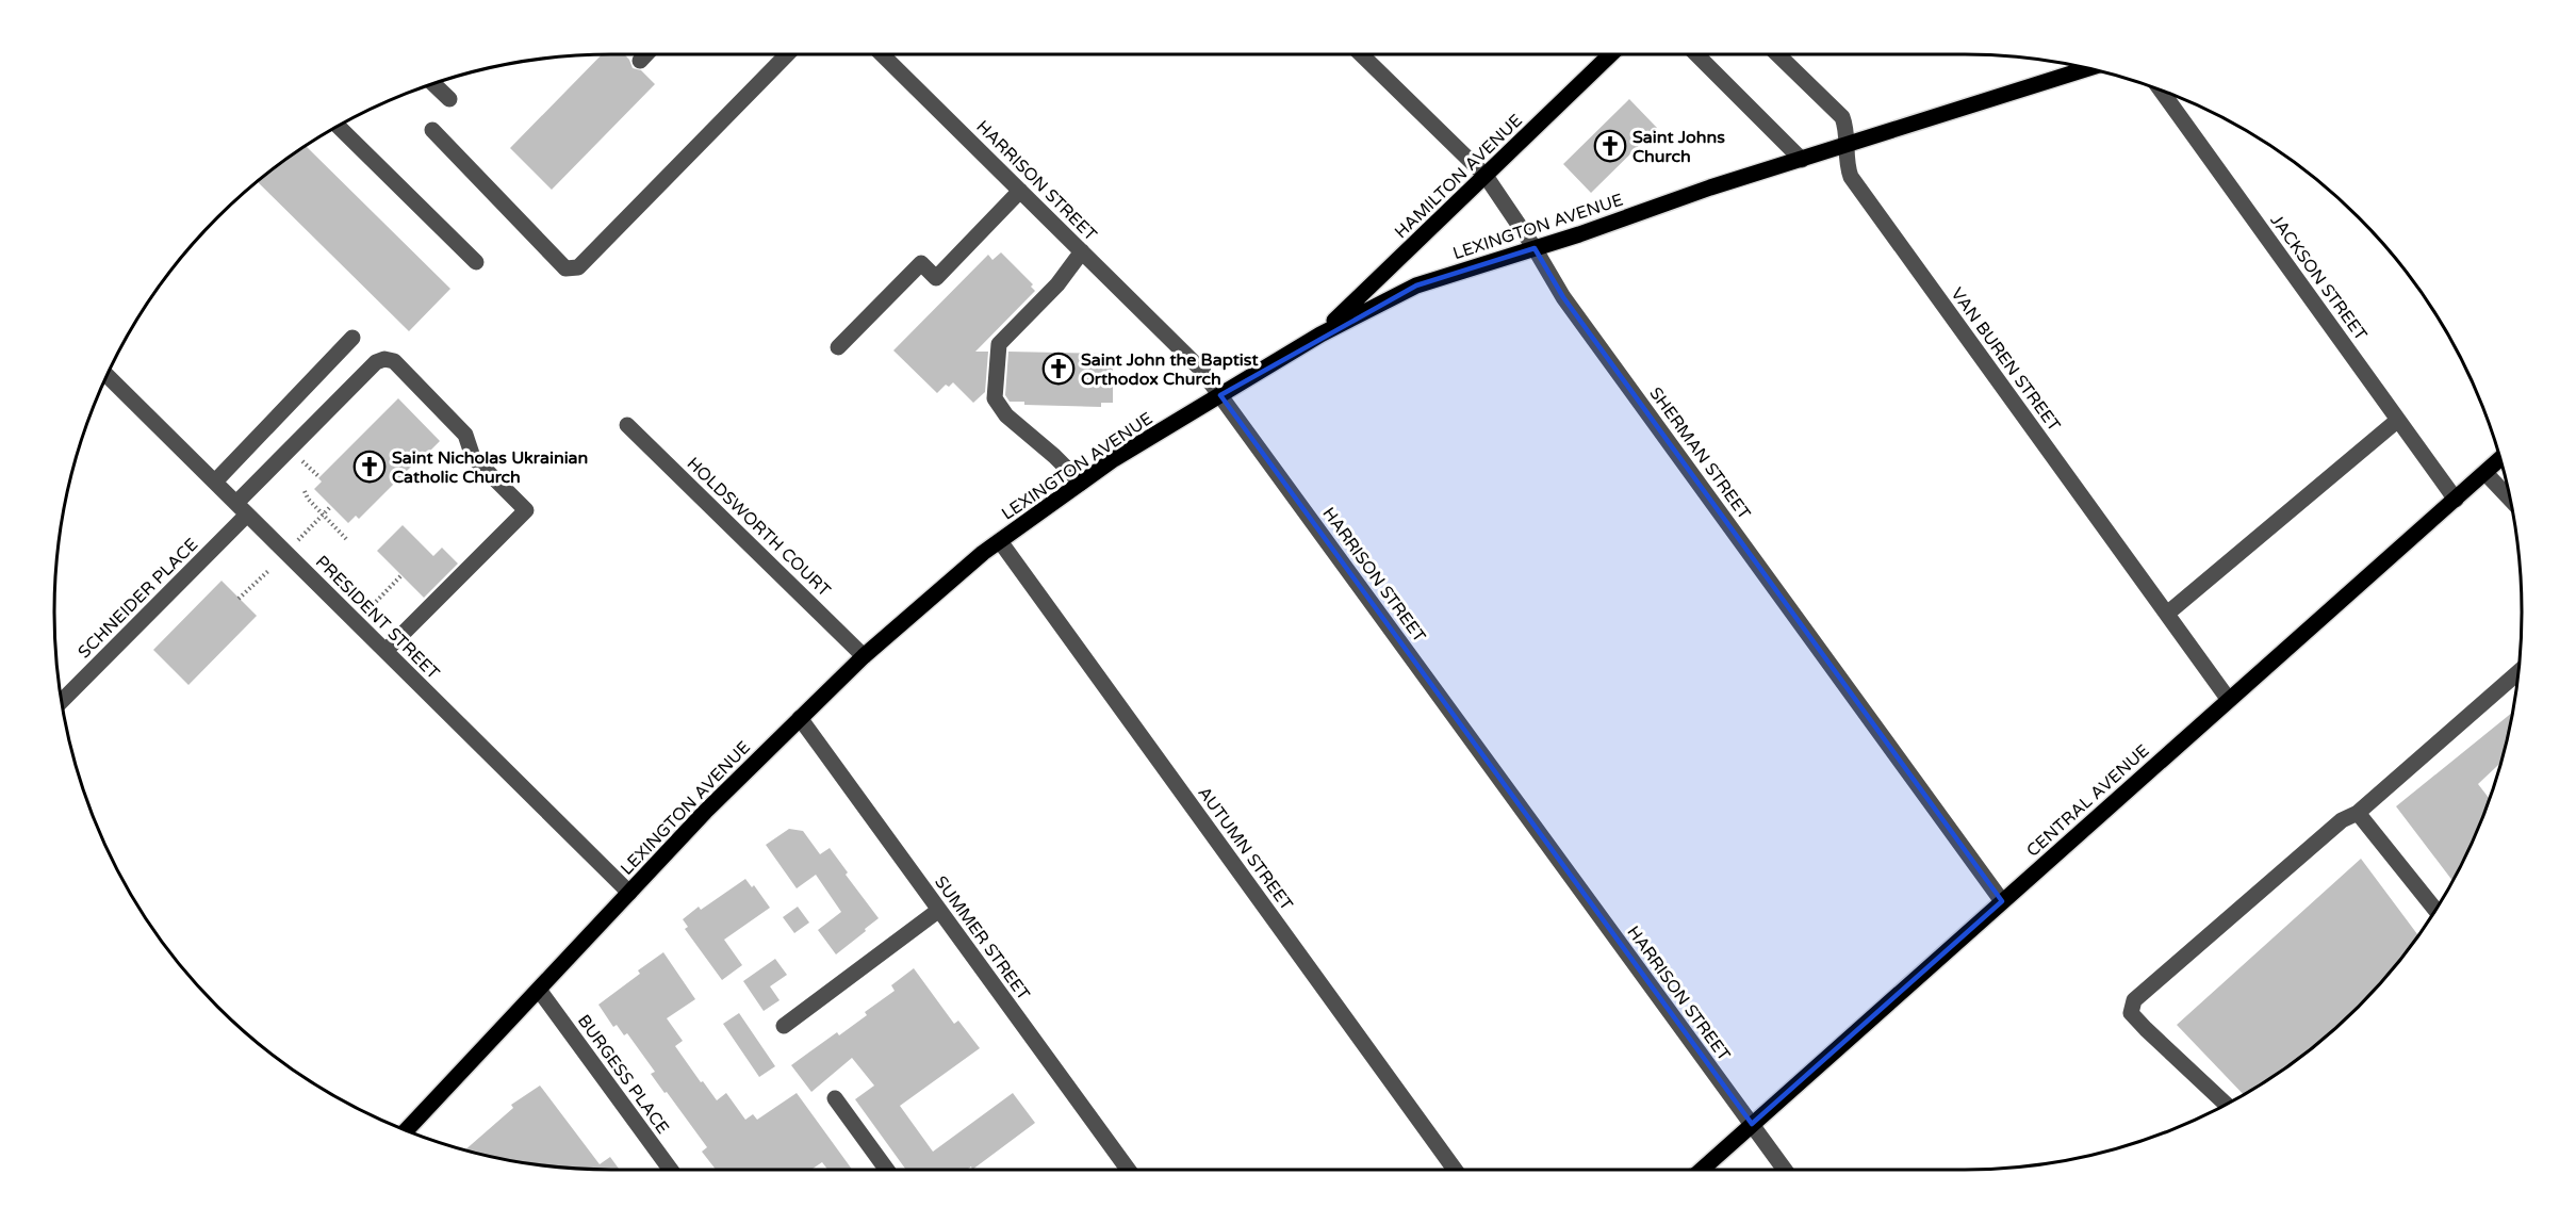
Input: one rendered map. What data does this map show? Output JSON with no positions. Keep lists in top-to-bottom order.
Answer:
{
  "streets": {
    "main road": ["HAMILTON AVENUE", "LEXINGTON AVENUE", "CENTRAL AVENUE"],
    "street": [
      "HARRISON STREET",
      "JACKSON STREET",
      "VAN BUREN STREET",
      "SHERMAN STREET",
      "HOLDSWORTH COURT",
      "SCHNEIDER PLACE",
      "PRESIDENT STREET",
      "AUTUMN STREET",
      "SUMMER STREET",
      "BURGESS PLACE"
    ]
  },
  "crossings": [
    ["HAMILTON AVENUE", "LEXINGTON AVENUE"],
    ["HAMILTON AVENUE", "SHERMAN STREET"],
    ["HARRISON STREET", "LEXINGTON AVENUE"],
    ["HARRISON STREET", "CENTRAL AVENUE"],
    ["LEXINGTON AVENUE", "VAN BUREN STREET"],
    ["LEXINGTON AVENUE", "SHERMAN STREET"],
    ["LEXINGTON AVENUE", "HOLDSWORTH COURT"],
    ["LEXINGTON AVENUE", "PRESIDENT STREET"],
    ["LEXINGTON AVENUE", "AUTUMN STREET"],
    ["LEXINGTON AVENUE", "SUMMER STREET"],
    ["LEXINGTON AVENUE", "BURGESS PLACE"],
    ["JACKSON STREET", "CENTRAL AVENUE"],
    ["VAN BUREN STREET", "CENTRAL AVENUE"],
    ["SHERMAN STREET", "CENTRAL AVENUE"],
    ["SCHNEIDER PLACE", "PRESIDENT STREET"]
  ],
  "places": {
    "church": ["Saint Johns Church", "Saint John the Baptist Orthodox Church", "Saint Nicholas Ukrainian Catholic Church"]
  }
}
